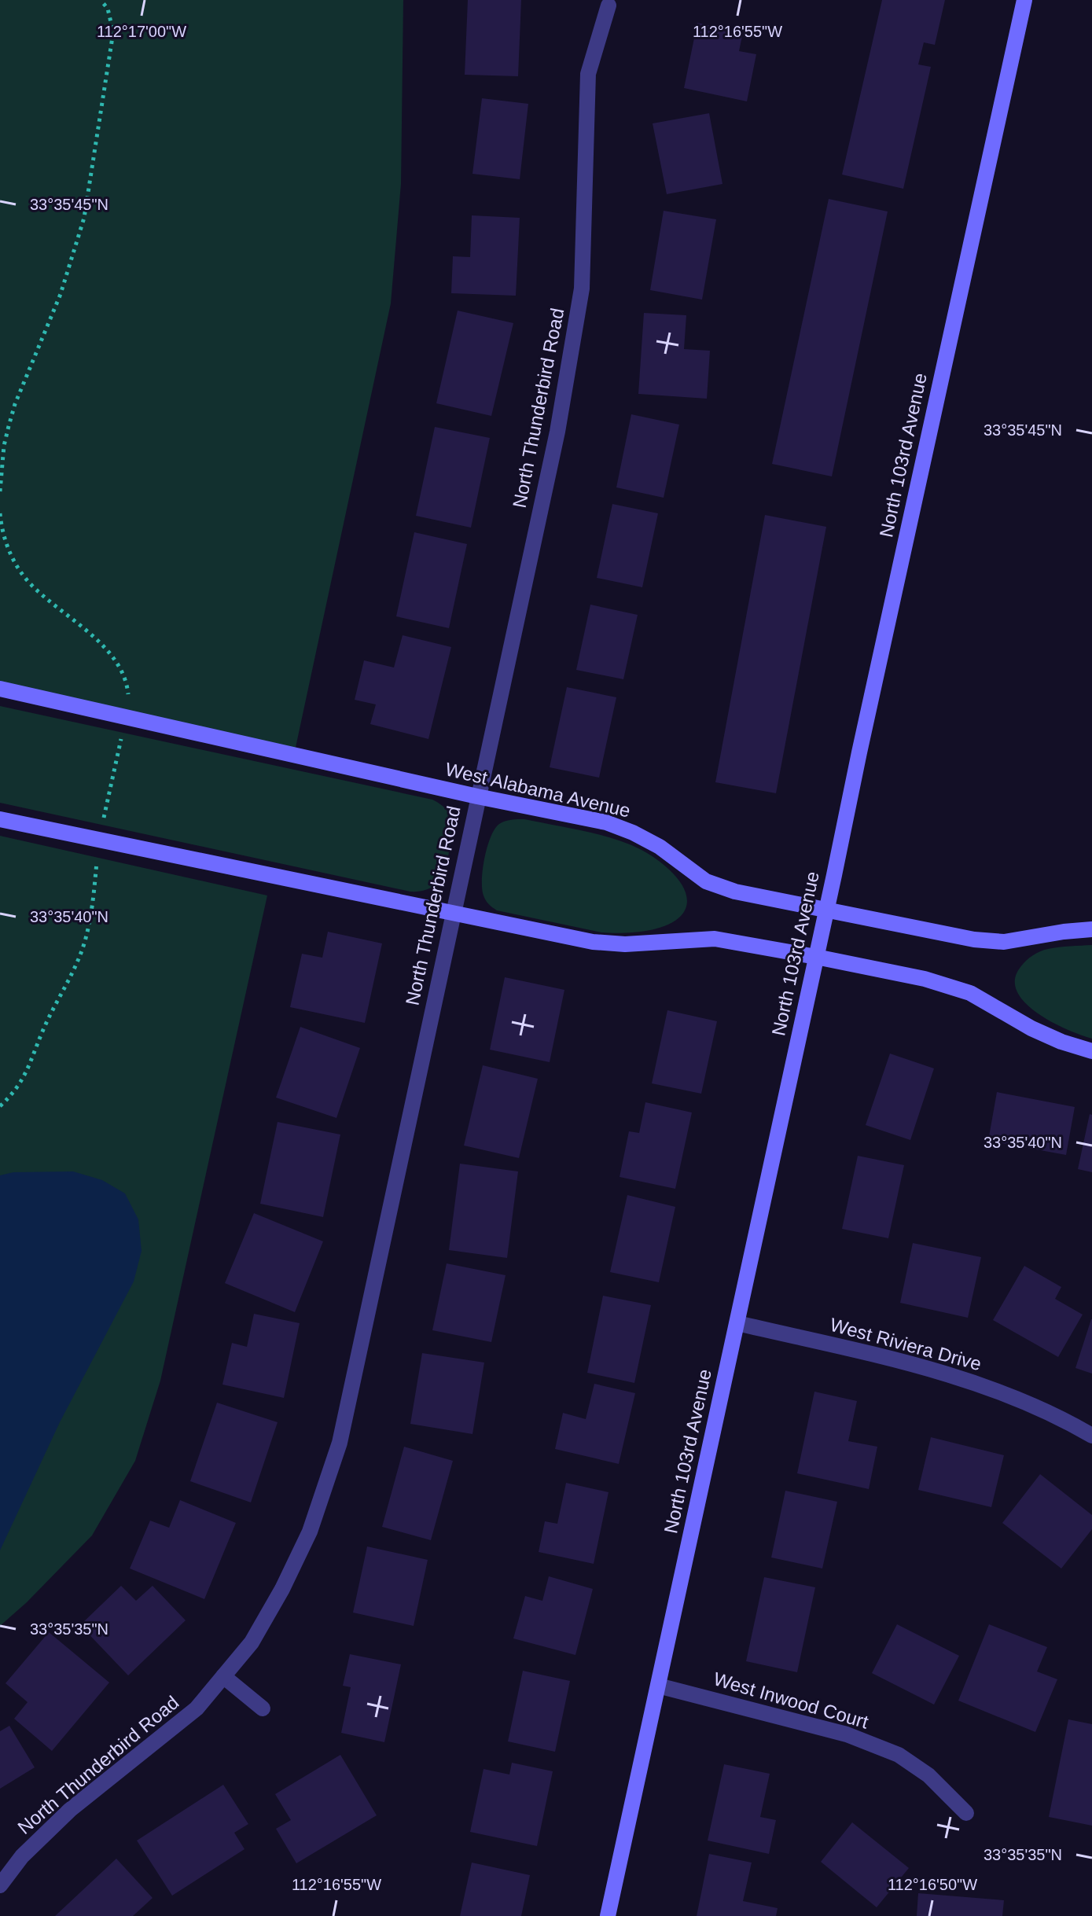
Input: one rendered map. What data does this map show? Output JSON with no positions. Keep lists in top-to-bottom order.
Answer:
{
  "streets": {
    "street": [
      "North Thunderbird Road",
      "North 103rd Avenue",
      "West Alabama Avenue",
      "West Riviera Drive",
      "West Inwood Court"
    ]
  },
  "crossings": [
    ["North Thunderbird Road", "West Alabama Avenue"],
    ["North 103rd Avenue", "West Alabama Avenue"],
    ["North 103rd Avenue", "West Riviera Drive"],
    ["North 103rd Avenue", "West Inwood Court"]
  ],
  "coordinates": [
    "112°17'00\"W",
    "112°16'55\"W",
    "33°35'45\"N",
    "33°35'40\"N",
    "33°35'35\"N",
    "112°16'50\"W"
  ]
}
